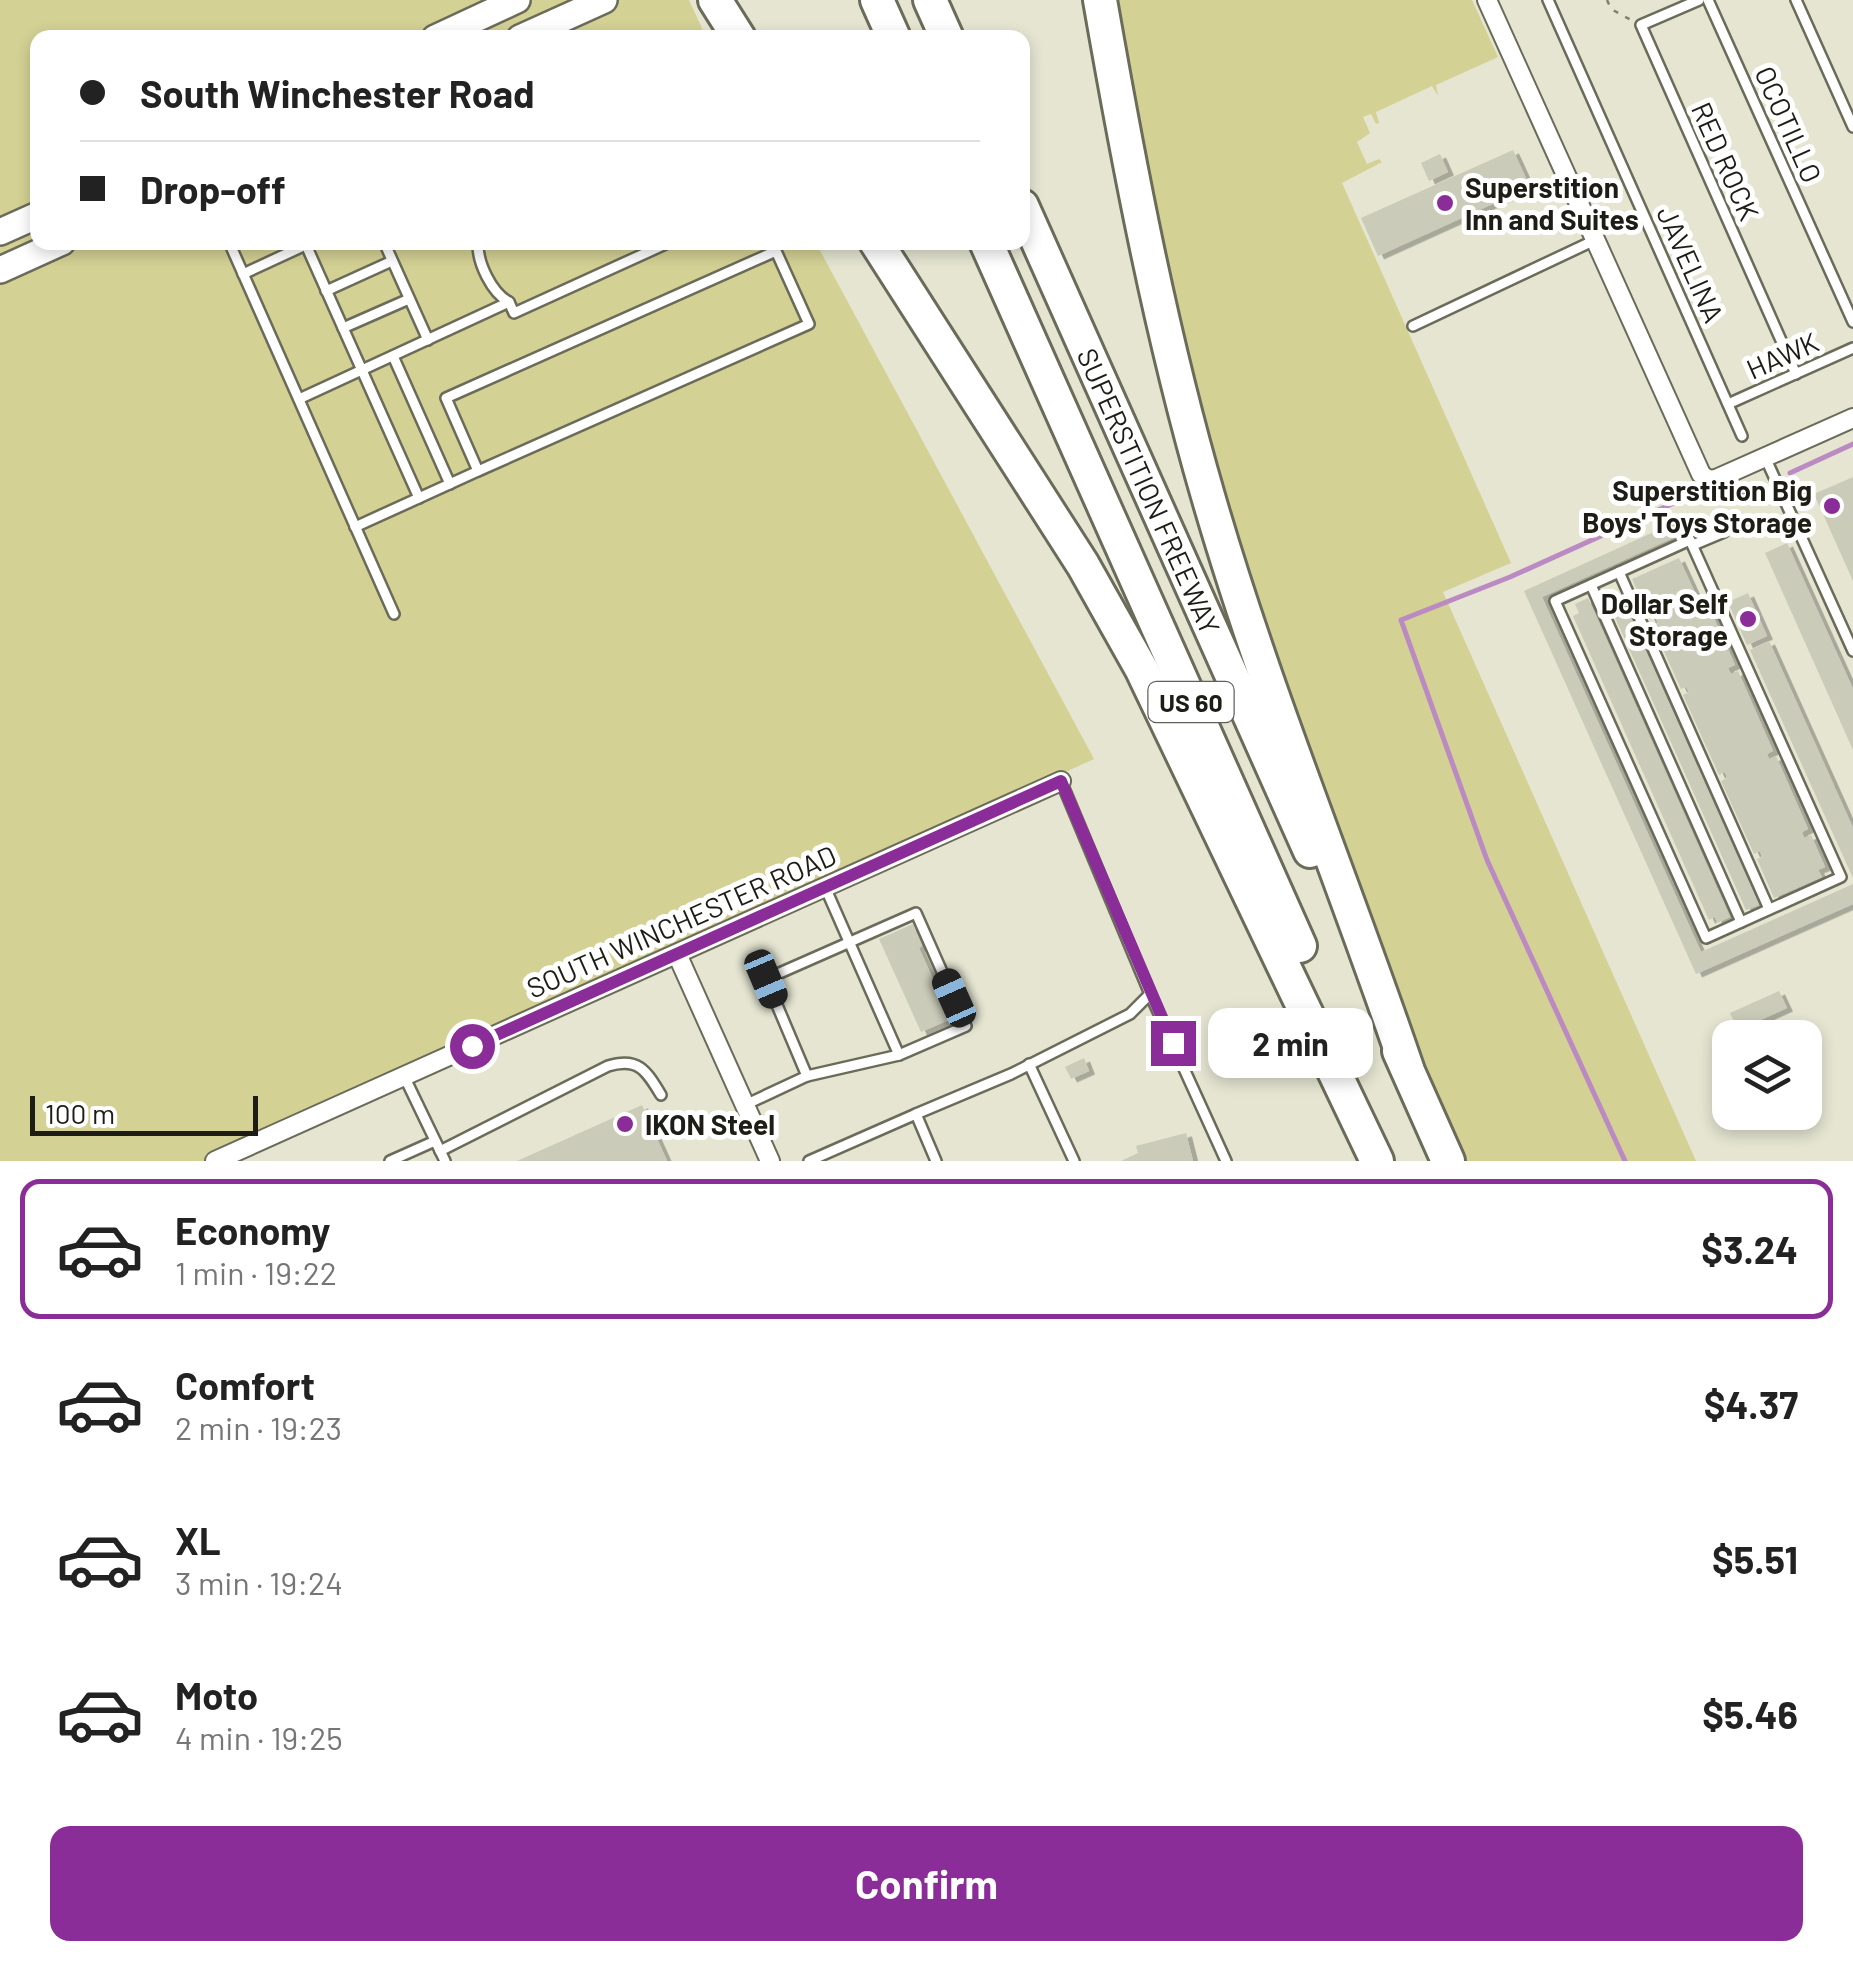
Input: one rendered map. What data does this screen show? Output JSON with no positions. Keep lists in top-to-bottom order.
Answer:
{
  "streets": {
    "highway": ["SUPERSTITION FREEWAY", "US 60"],
    "street": ["SOUTH WINCHESTER ROAD"],
    "lane": [
      "OCOTILLO",
      "RED ROCK",
      "JAVELINA",
      "HAWK"
    ]
  },
  "crossings": [
    ["RED ROCK", "HAWK"],
    ["JAVELINA", "HAWK"]
  ],
  "places": [
    "Superstition Inn and Suites",
    "Superstition Big Boys' Toys Storage",
    "Dollar Self Storage",
    "IKON Steel"
  ],
  "scale_bar": "100 m",
  "page": {
    "banner": ["South Winchester Road", "Drop-off"],
    "bubble": "2 min",
    "scale": "100 m",
    "list": [
      {
        "name": "Economy",
        "note": "1 min · 19:22",
        "value": "$3.24"
      },
      {
        "name": "Comfort",
        "note": "2 min · 19:23",
        "value": "$4.37"
      },
      {
        "name": "XL",
        "note": "3 min · 19:24",
        "value": "$5.51"
      },
      {
        "name": "Moto",
        "note": "4 min · 19:25",
        "value": "$5.46"
      }
    ],
    "buttons": "Confirm"
  }
}
